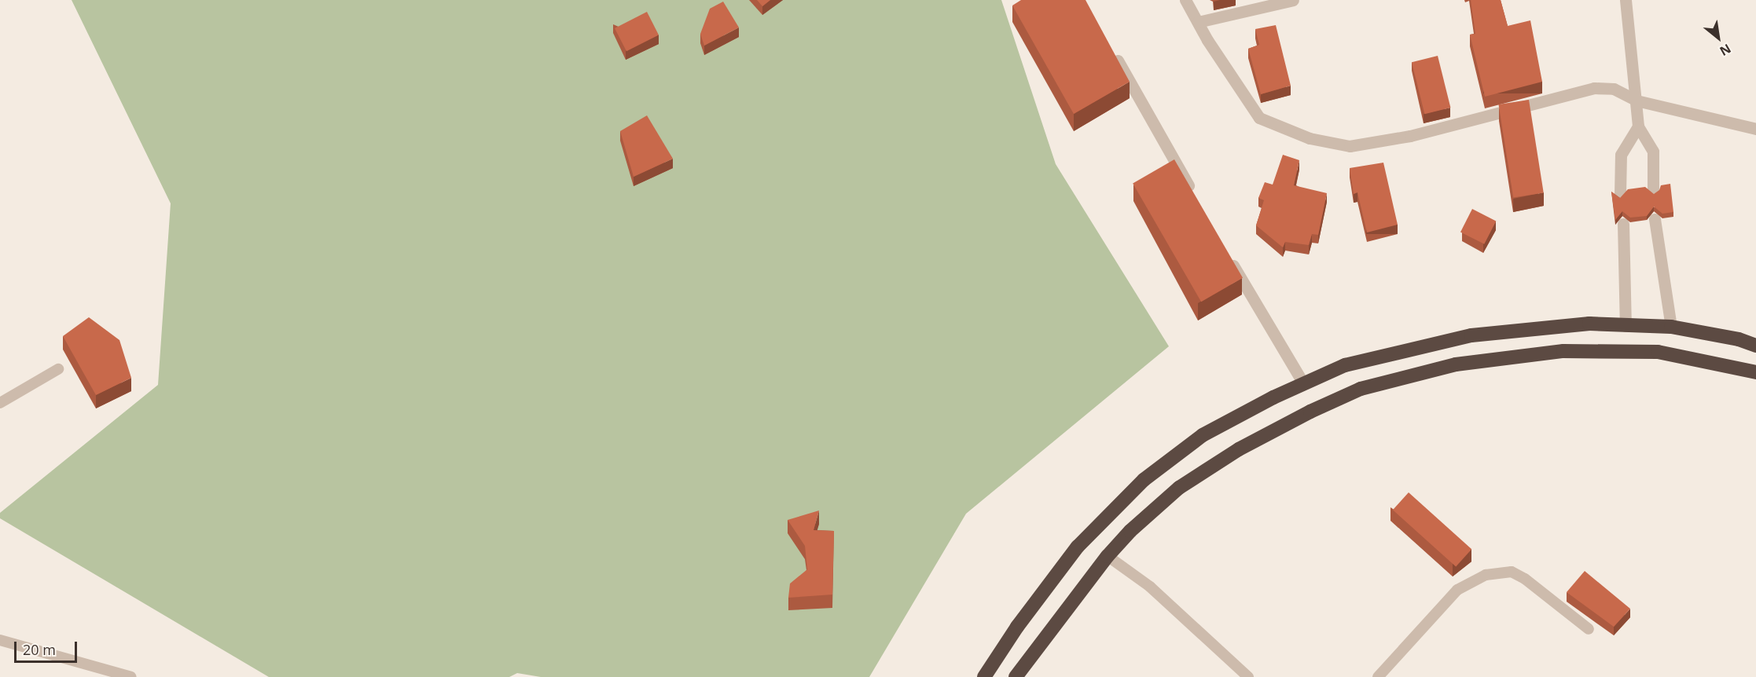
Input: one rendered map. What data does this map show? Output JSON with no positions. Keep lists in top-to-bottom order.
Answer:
{
  "scale_bar": "20 m",
  "north": "bottom right"
}
